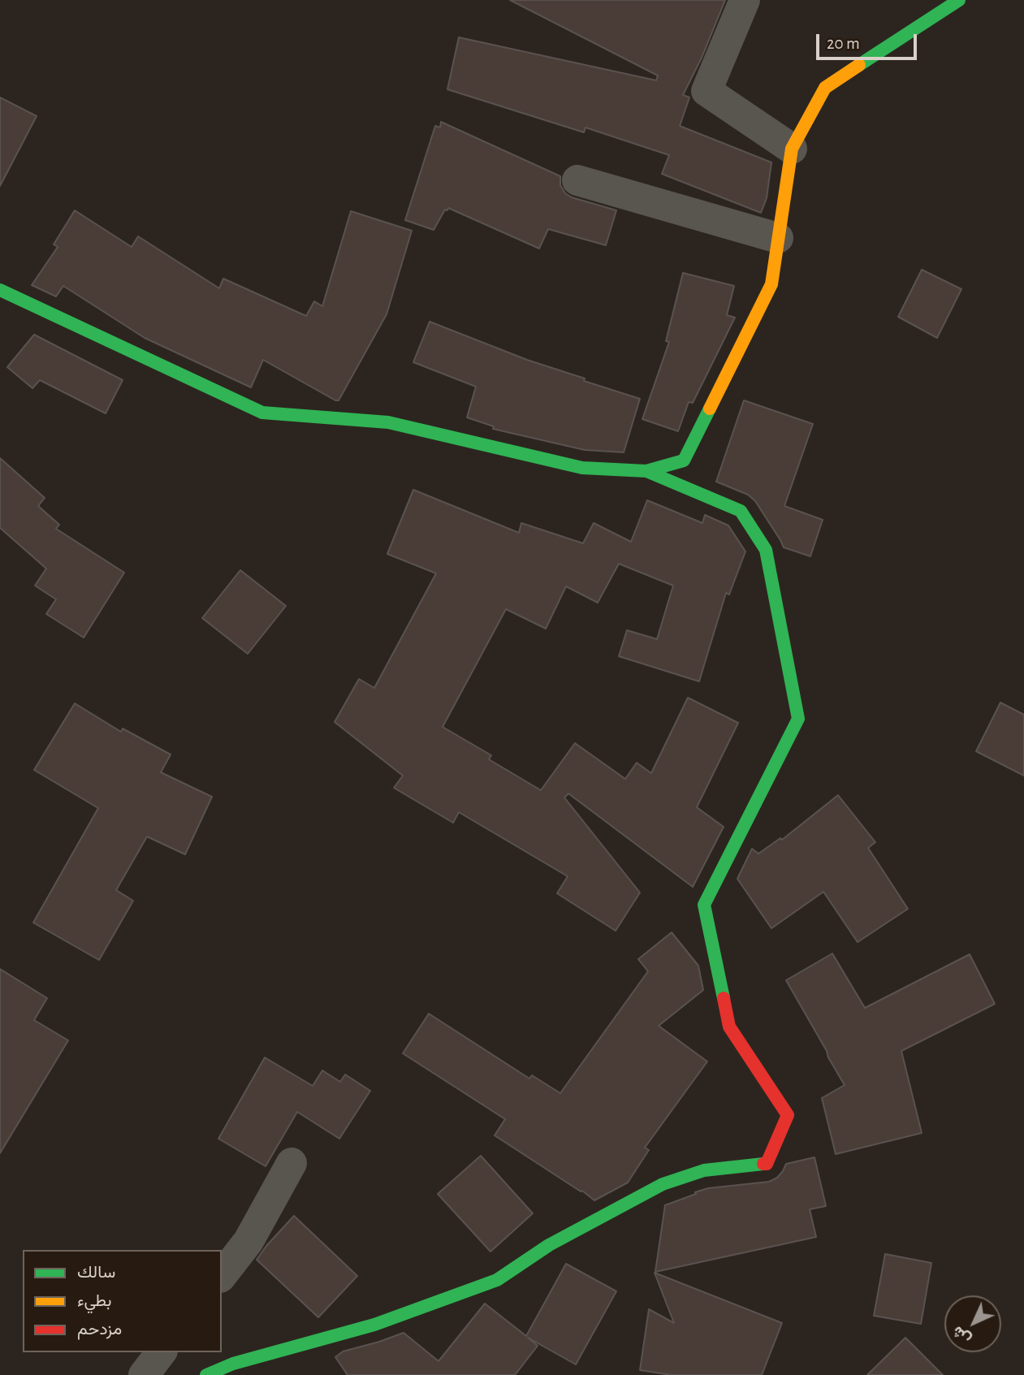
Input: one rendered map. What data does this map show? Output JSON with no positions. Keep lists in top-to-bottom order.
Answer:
{
  "legend": ["سالك", "بطيء", "مزدحم"],
  "scale_bar": "20 m",
  "north": "bottom left"
}
